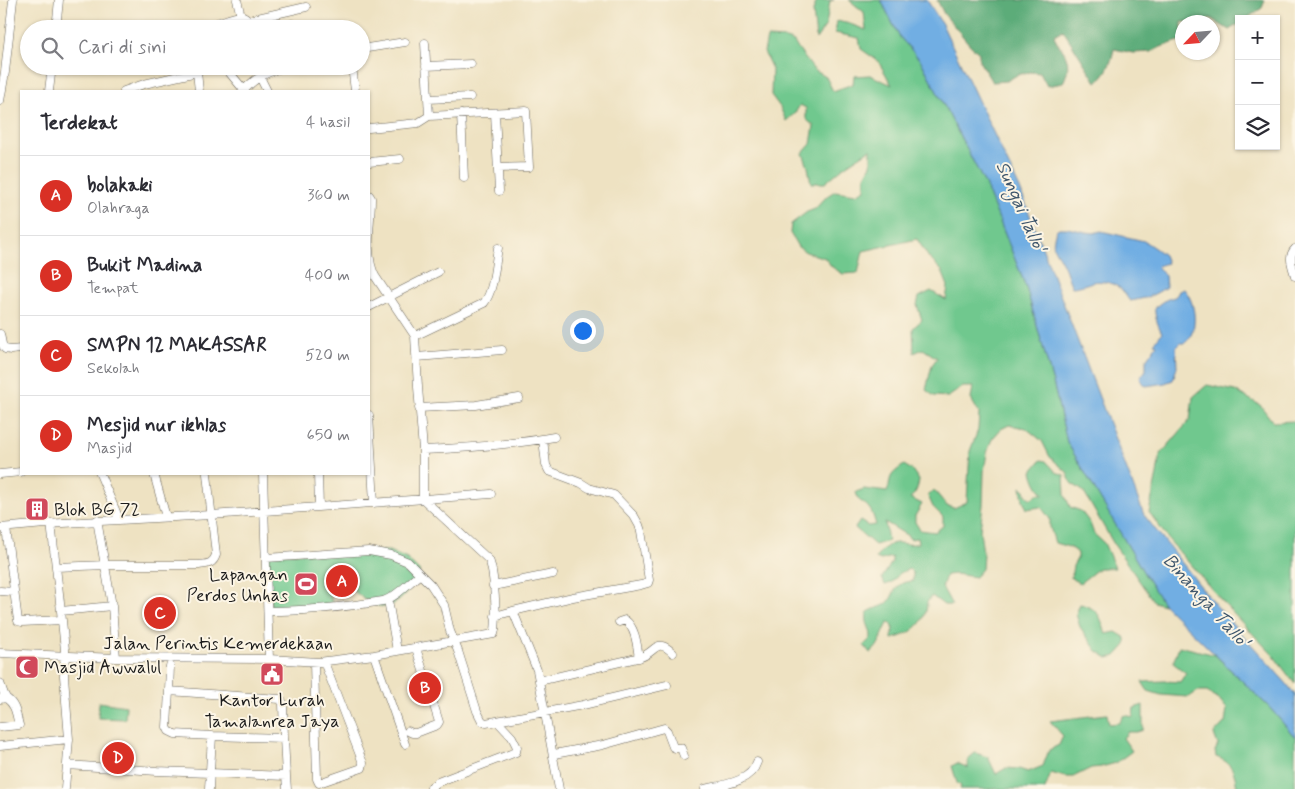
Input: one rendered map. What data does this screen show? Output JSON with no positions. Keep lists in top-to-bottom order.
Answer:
{
  "streets": {
    "street": ["Jalan Perintis Kemerdekaan"]
  },
  "water": ["Sungai Tallo'", "Binanga Tallo'"],
  "places": {
    "building": ["Blok BG 72"],
    "sports": ["Lapangan Perdos Unhas"],
    "mosque": ["Masjid Awwalul"],
    "public building": ["Kantor Lurah Tamalanrea Jaya"]
  },
  "north": "bottom left",
  "page": {
    "map_buttons": ["+", "−"],
    "search": "Cari di sini",
    "heading": ["Terdekat", "4 hasil"],
    "list": [
      {
        "mark": "A",
        "name": "bolakaki",
        "note": "Olahraga",
        "value": "360 m"
      },
      {
        "mark": "B",
        "name": "Bukit Madina",
        "note": "Tempat",
        "value": "400 m"
      },
      {
        "mark": "C",
        "name": "SMPN 12 MAKASSAR",
        "note": "Sekolah",
        "value": "520 m"
      },
      {
        "mark": "D",
        "name": "Mesjid nur ikhlas",
        "note": "Masjid",
        "value": "650 m"
      }
    ],
    "pins": [
      "A",
      "C",
      "B",
      "D"
    ]
  }
}
